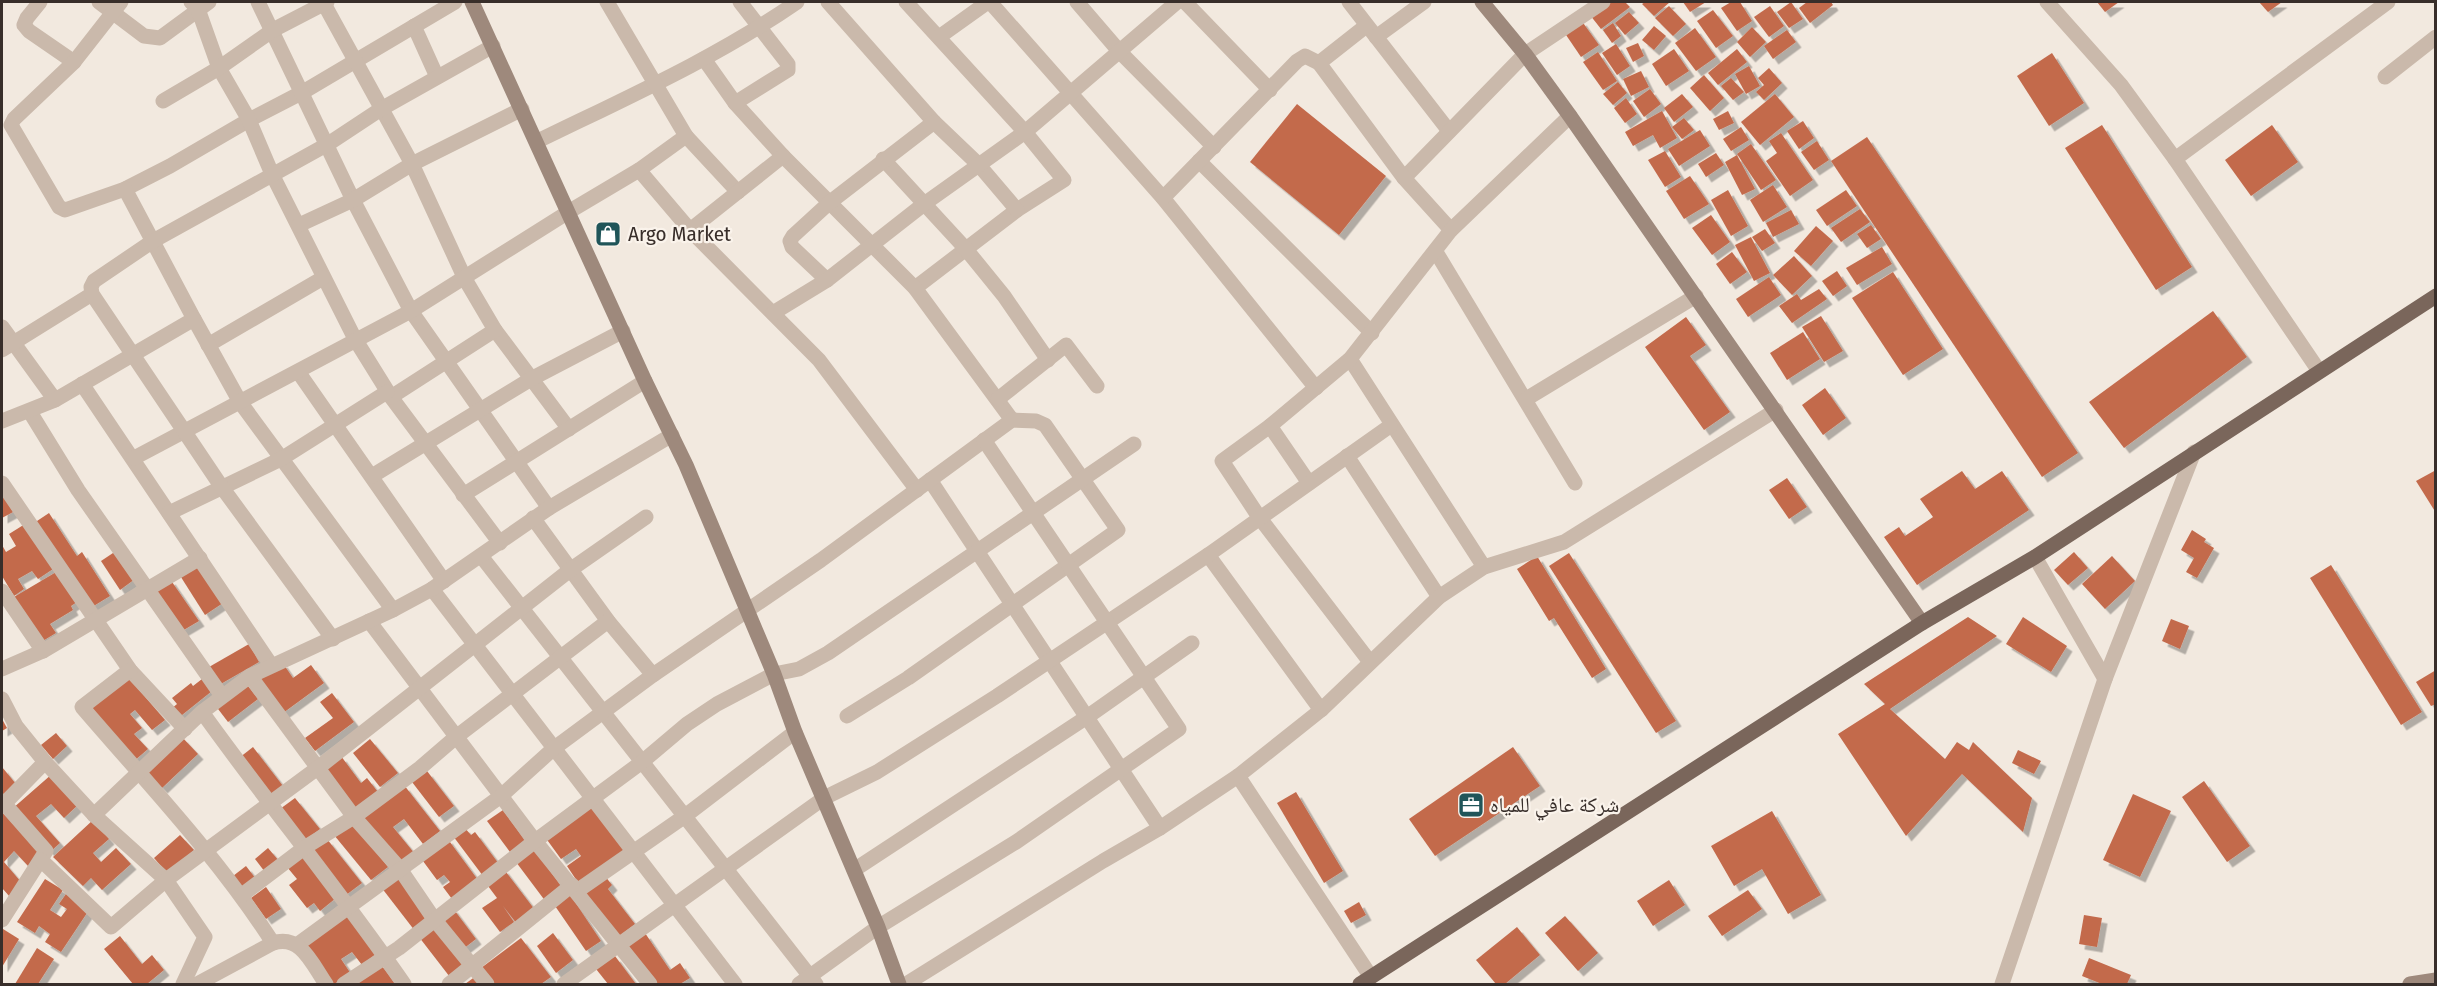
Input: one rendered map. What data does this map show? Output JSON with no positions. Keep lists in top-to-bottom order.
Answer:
{
  "places": {
    "shop": ["Argo Market"],
    "office": ["شركة عافي للمياه"]
  }
}
